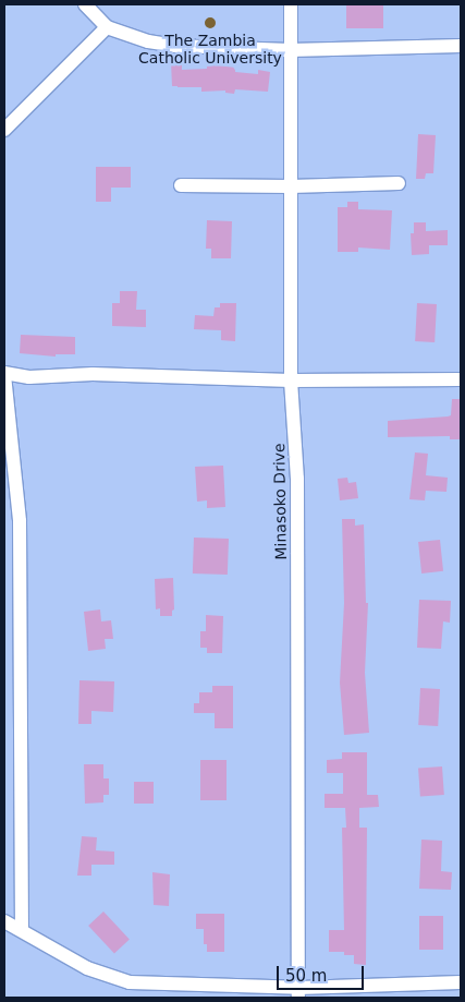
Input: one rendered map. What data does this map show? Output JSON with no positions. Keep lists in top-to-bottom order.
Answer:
{
  "streets": {
    "street": ["Minasoko Drive"]
  },
  "places": ["The Zambia Catholic University"],
  "scale_bar": "50 m"
}
